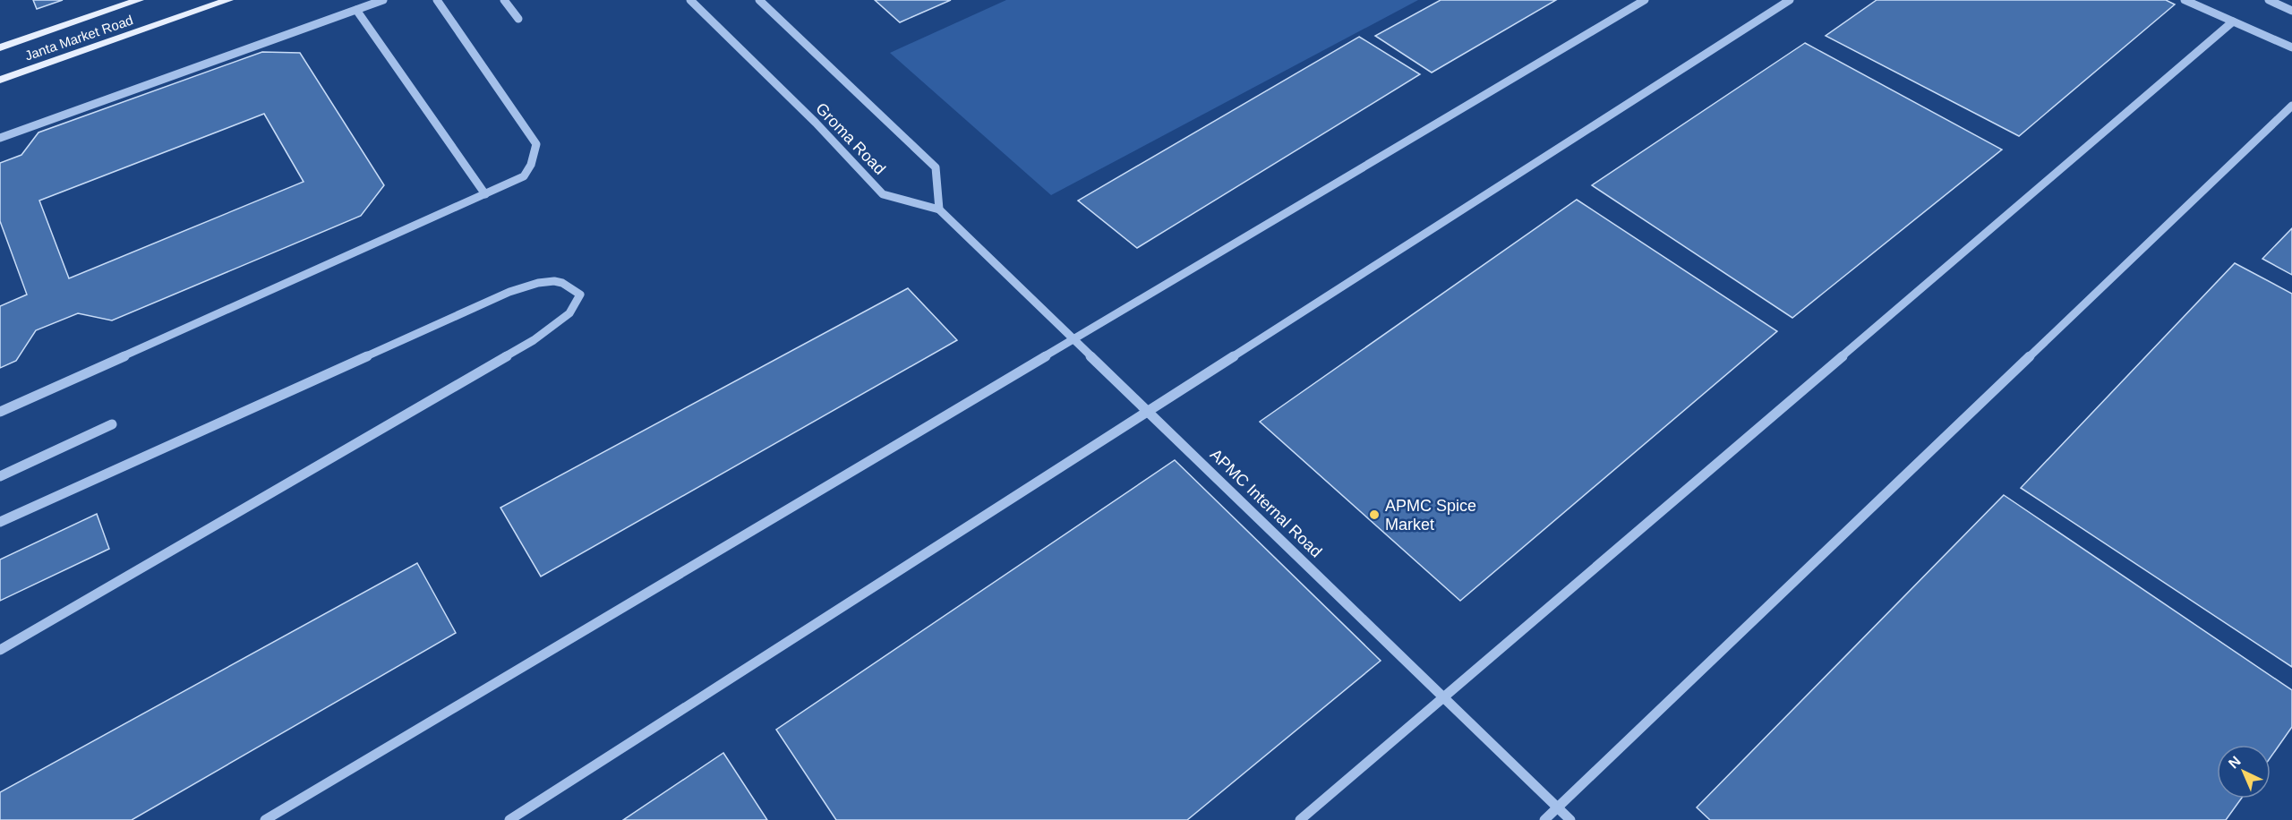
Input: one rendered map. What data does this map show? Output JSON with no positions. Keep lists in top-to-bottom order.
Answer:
{
  "streets": {
    "main road": ["Janta Market Road"],
    "street": ["Groma Road", "APMC Internal Road"]
  },
  "crossings": [
    ["Groma Road", "APMC Internal Road"]
  ],
  "places": ["APMC Spice Market"],
  "north": "top left"
}
